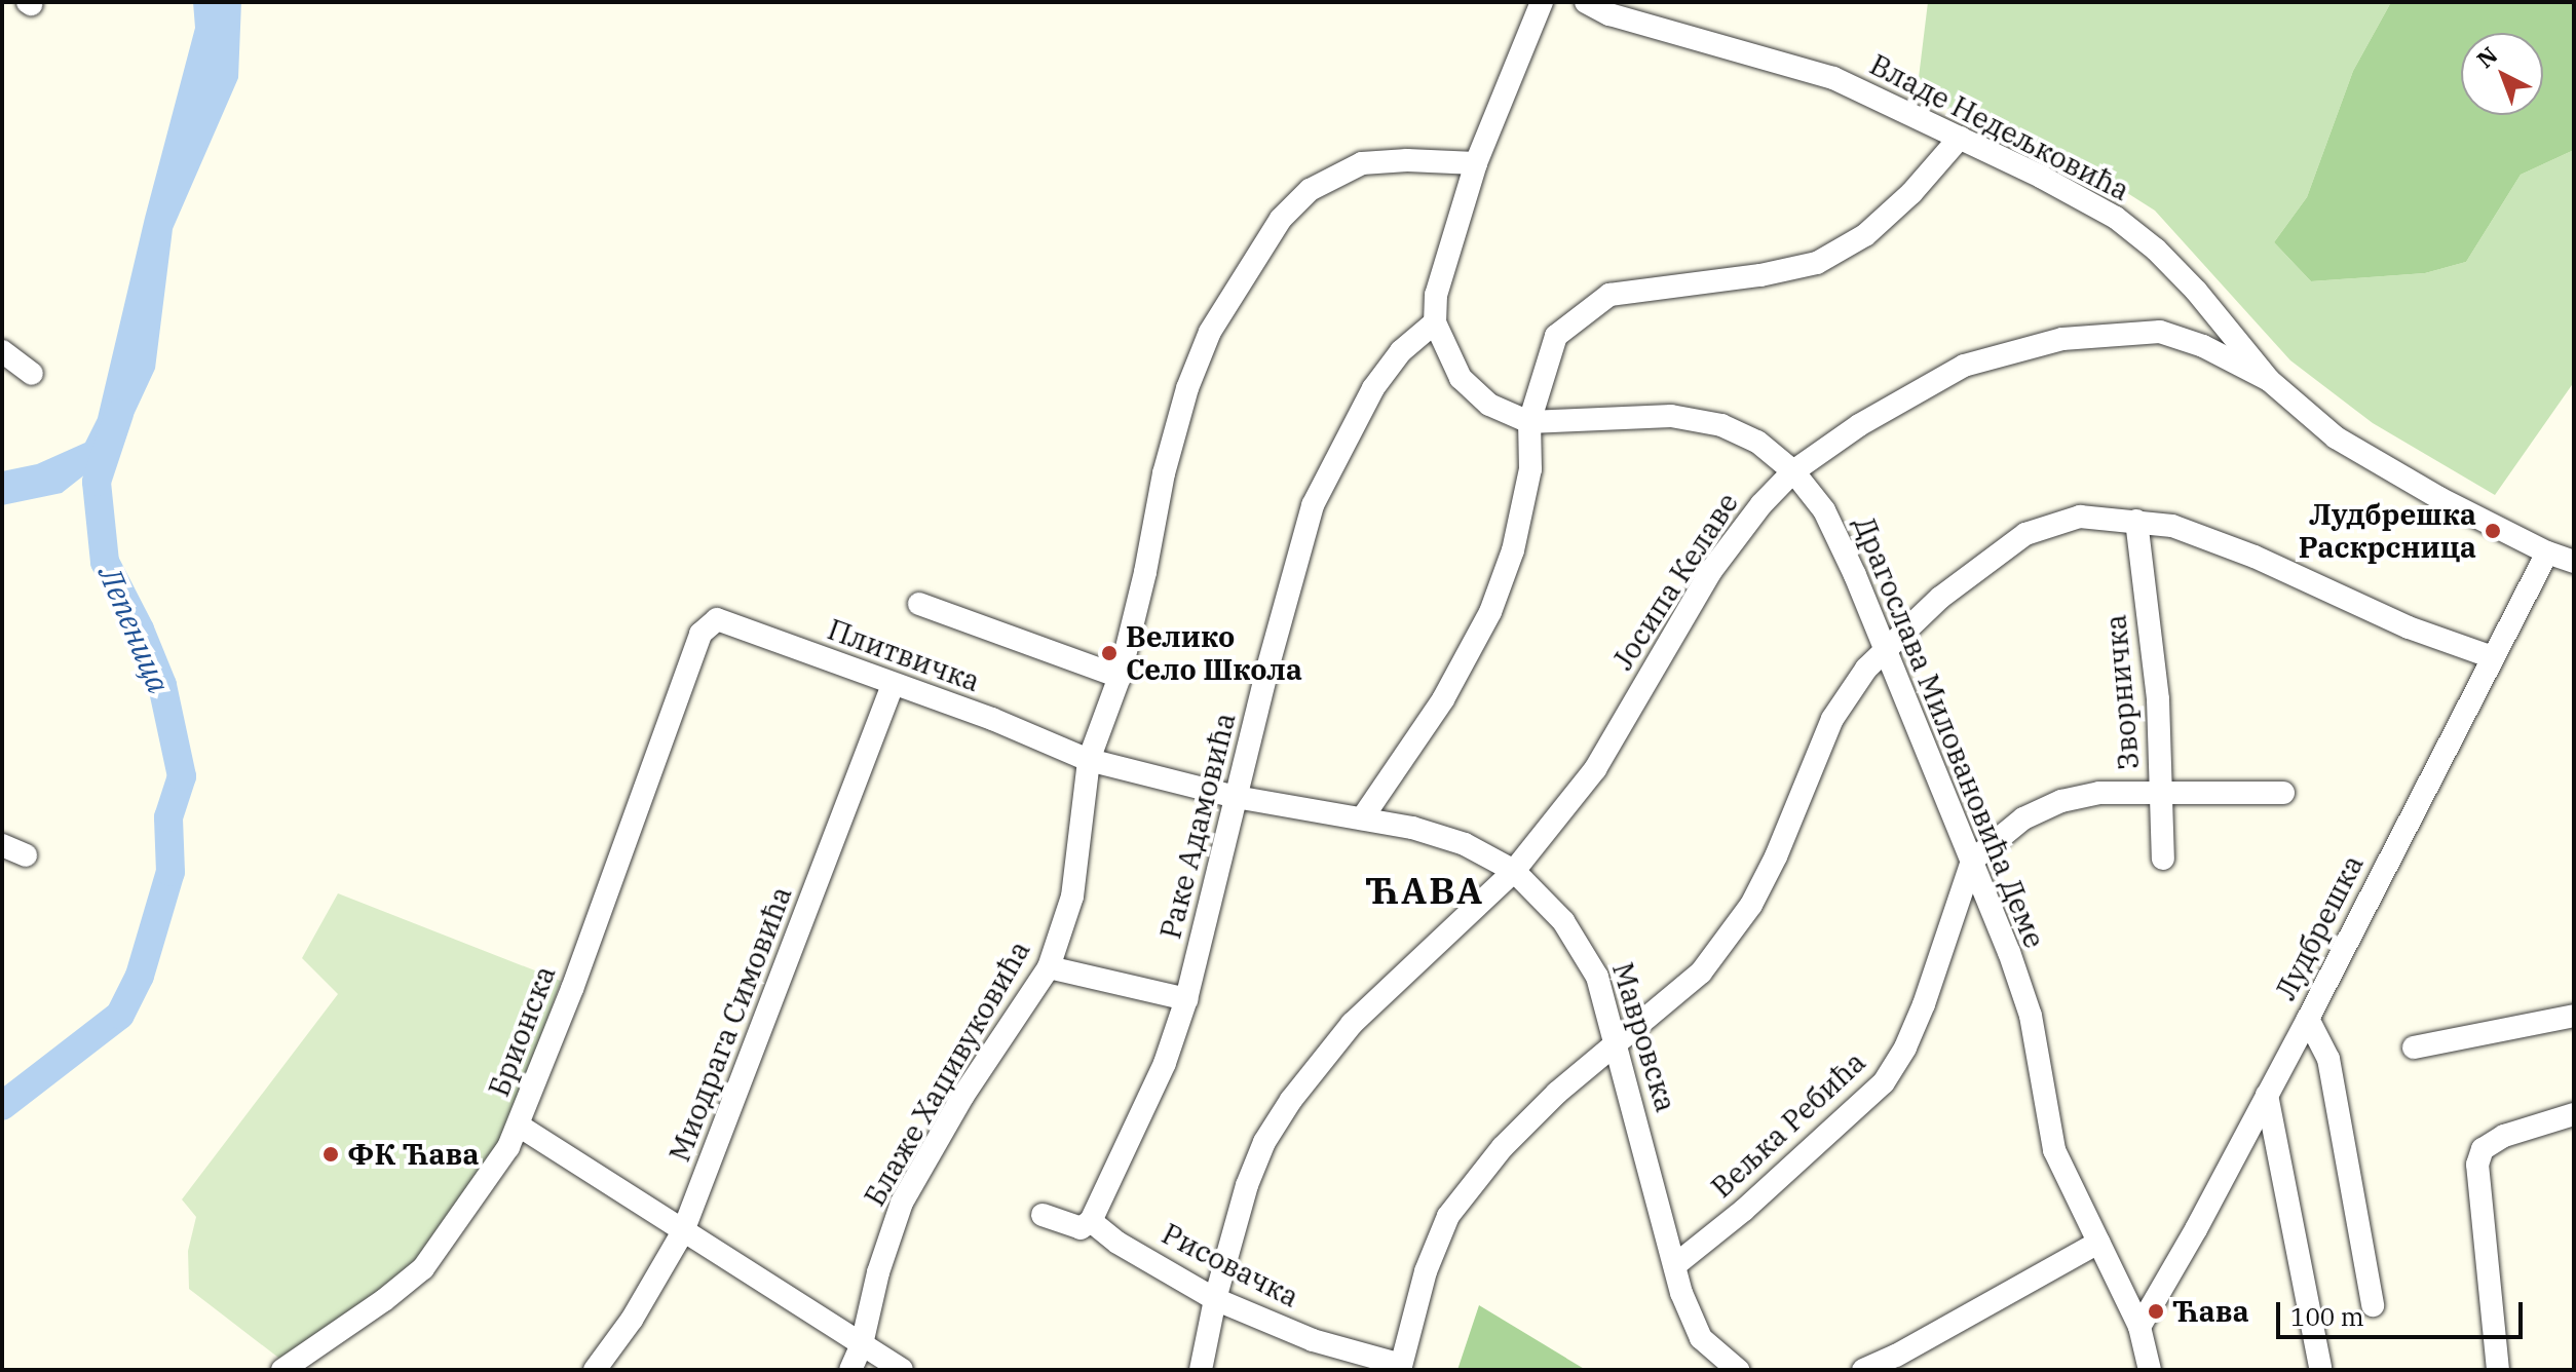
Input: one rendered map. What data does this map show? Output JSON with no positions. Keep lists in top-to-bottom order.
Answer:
{
  "streets": {
    "street": [
      "Владе Недељковића",
      "Јосипа Келаве",
      "Плитвичка",
      "Зворничка",
      "Драгослава Миловановића Деме",
      "Раке Адамовића",
      "Лудбрешка",
      "Миодрага Симовића",
      "Брионска",
      "Мавровска",
      "Блаже Хаџивуковића",
      "Вељка Ребића",
      "Рисовачка"
    ]
  },
  "crossings": [
    ["Владе Недељковића", "Јосипа Келаве"],
    ["Владе Недељковића", "Лудбрешка"],
    ["Јосипа Келаве", "Драгослава Миловановића Деме"],
    ["Јосипа Келаве", "Мавровска"],
    ["Јосипа Келаве", "Рисовачка"],
    ["Плитвичка", "Миодрага Симовића"],
    ["Плитвичка", "Брионска"],
    ["Плитвичка", "Мавровска"],
    ["Плитвичка", "Блаже Хаџивуковића"],
    ["Драгослава Миловановића Деме", "Раке Адамовића"],
    ["Драгослава Миловановића Деме", "Лудбрешка"],
    ["Драгослава Миловановића Деме", "Вељка Ребића"],
    ["Раке Адамовића", "Мавровска"],
    ["Раке Адамовића", "Рисовачка"],
    ["Мавровска", "Блаже Хаџивуковића"],
    ["Мавровска", "Вељка Ребића"]
  ],
  "districts": ["ЋАВА"],
  "water": ["Лепеница"],
  "places": [
    "Лудбрешка Раскрсница",
    "Велико Село Школа",
    "ФК Ћава",
    "Ћава"
  ],
  "scale_bar": "100 m",
  "north": "top left"
}
